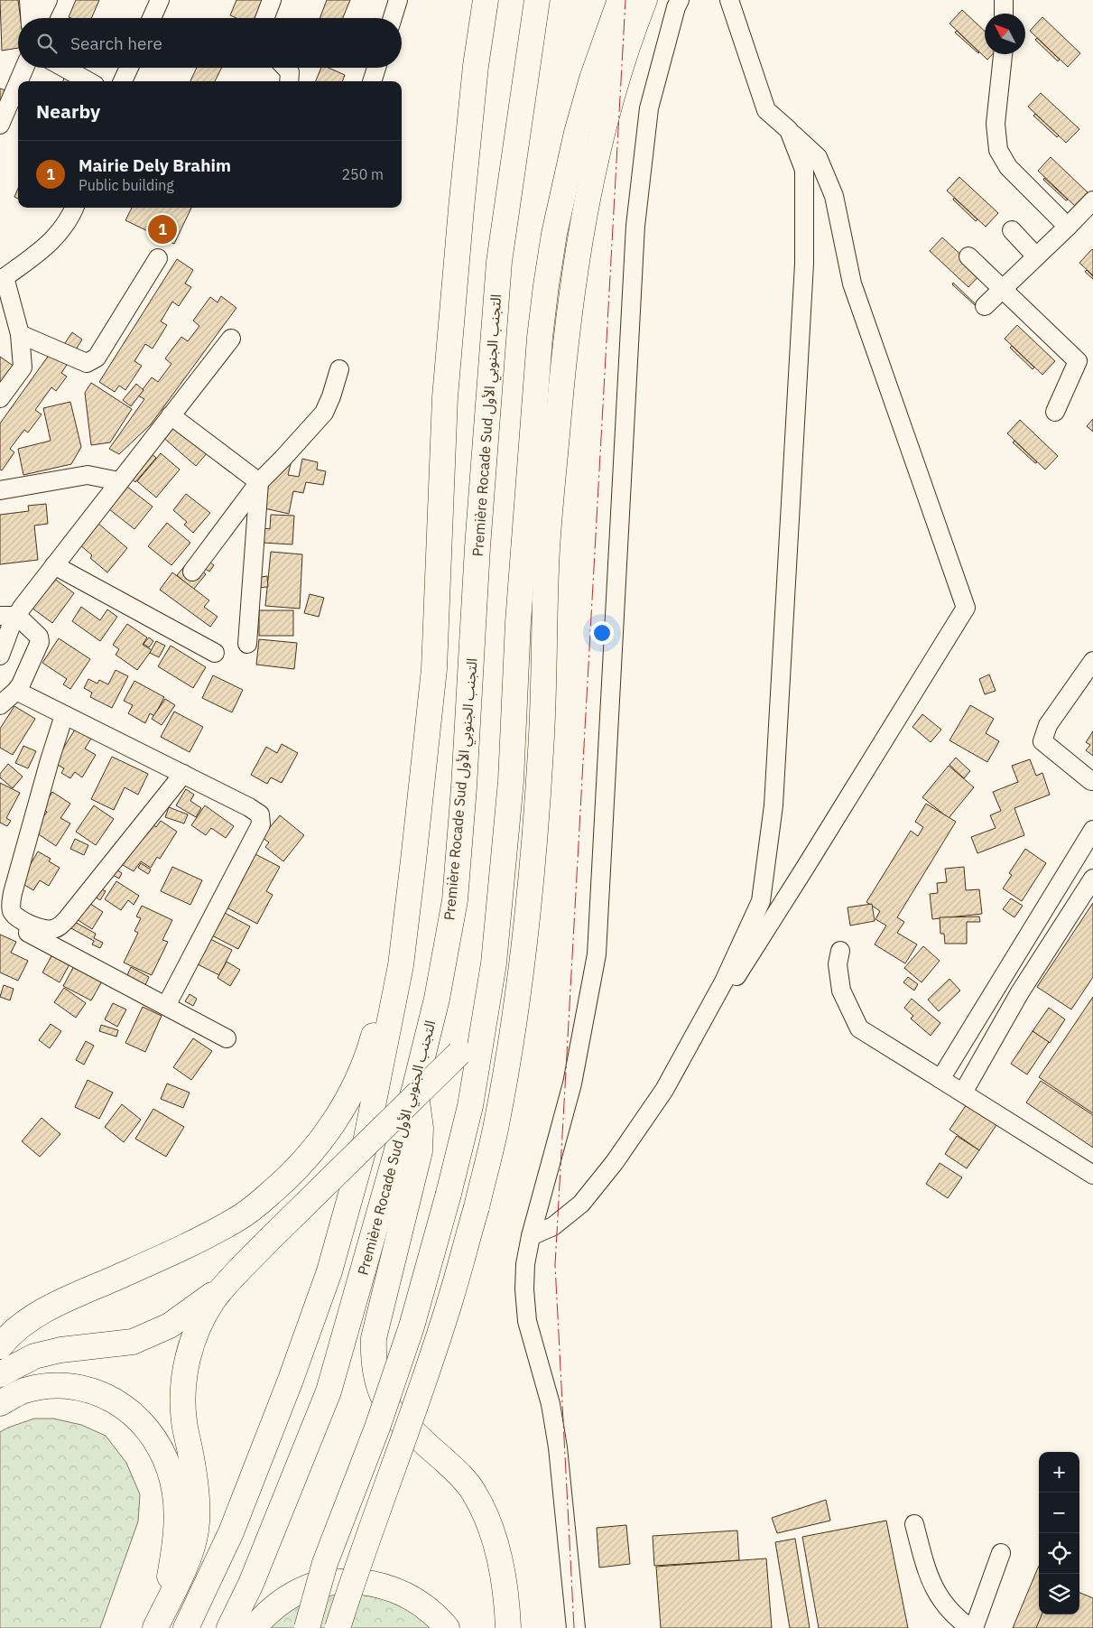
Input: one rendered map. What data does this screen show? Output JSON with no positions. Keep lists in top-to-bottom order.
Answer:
{
  "streets": {
    "highway": ["Première Rocade Sud التجنب الجنوبي الأول"]
  },
  "north": "top left",
  "page": {
    "search": "Search here",
    "heading": "Nearby",
    "list": [
      {
        "mark": "1",
        "name": "Mairie Dely Brahim",
        "note": "Public building",
        "value": "250 m"
      }
    ],
    "pins": "1",
    "map_buttons": ["+", "−"]
  }
}
